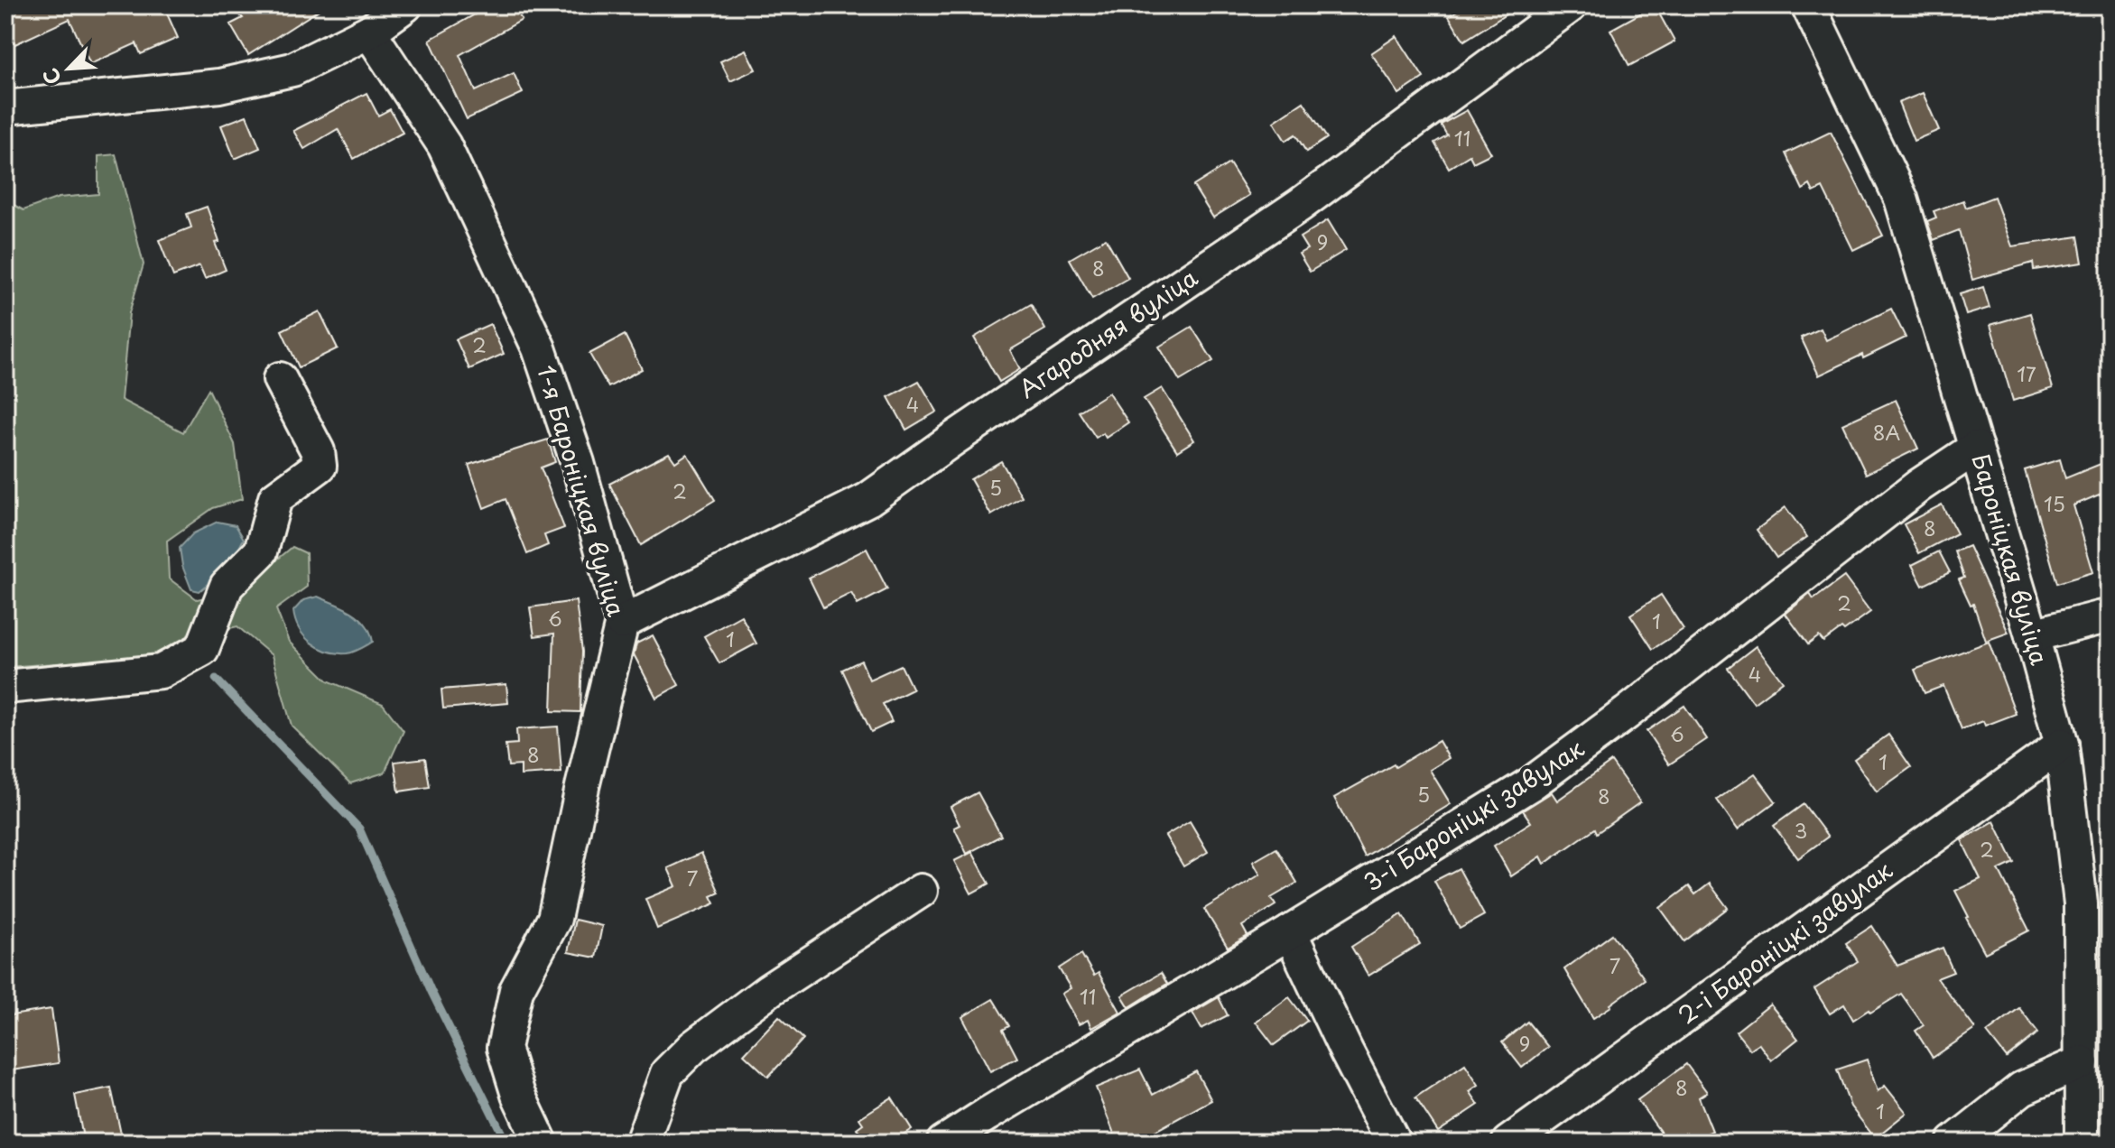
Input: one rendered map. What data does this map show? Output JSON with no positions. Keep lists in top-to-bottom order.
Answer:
{
  "streets": {
    "street": [
      "Агародняя вуліца",
      "1-я Бароніцкая вуліца",
      "Бароніцкая вуліца",
      "3-і Бароніцкі завулак",
      "2-і Бароніцкі завулак"
    ]
  },
  "crossings": [
    ["Агародняя вуліца", "1-я Бароніцкая вуліца"],
    ["Бароніцкая вуліца", "3-і Бароніцкі завулак"],
    ["Бароніцкая вуліца", "2-і Бароніцкі завулак"]
  ],
  "house_numbers": [
    "11",
    "9",
    "8",
    "2",
    "17",
    "4",
    "8А",
    "5",
    "2",
    "15",
    "8",
    "2",
    "6",
    "1",
    "1",
    "4",
    "6",
    "8",
    "1",
    "5",
    "8",
    "3",
    "2",
    "7",
    "7",
    "11",
    "9",
    "8",
    "1"
  ],
  "north": "bottom left"
}
